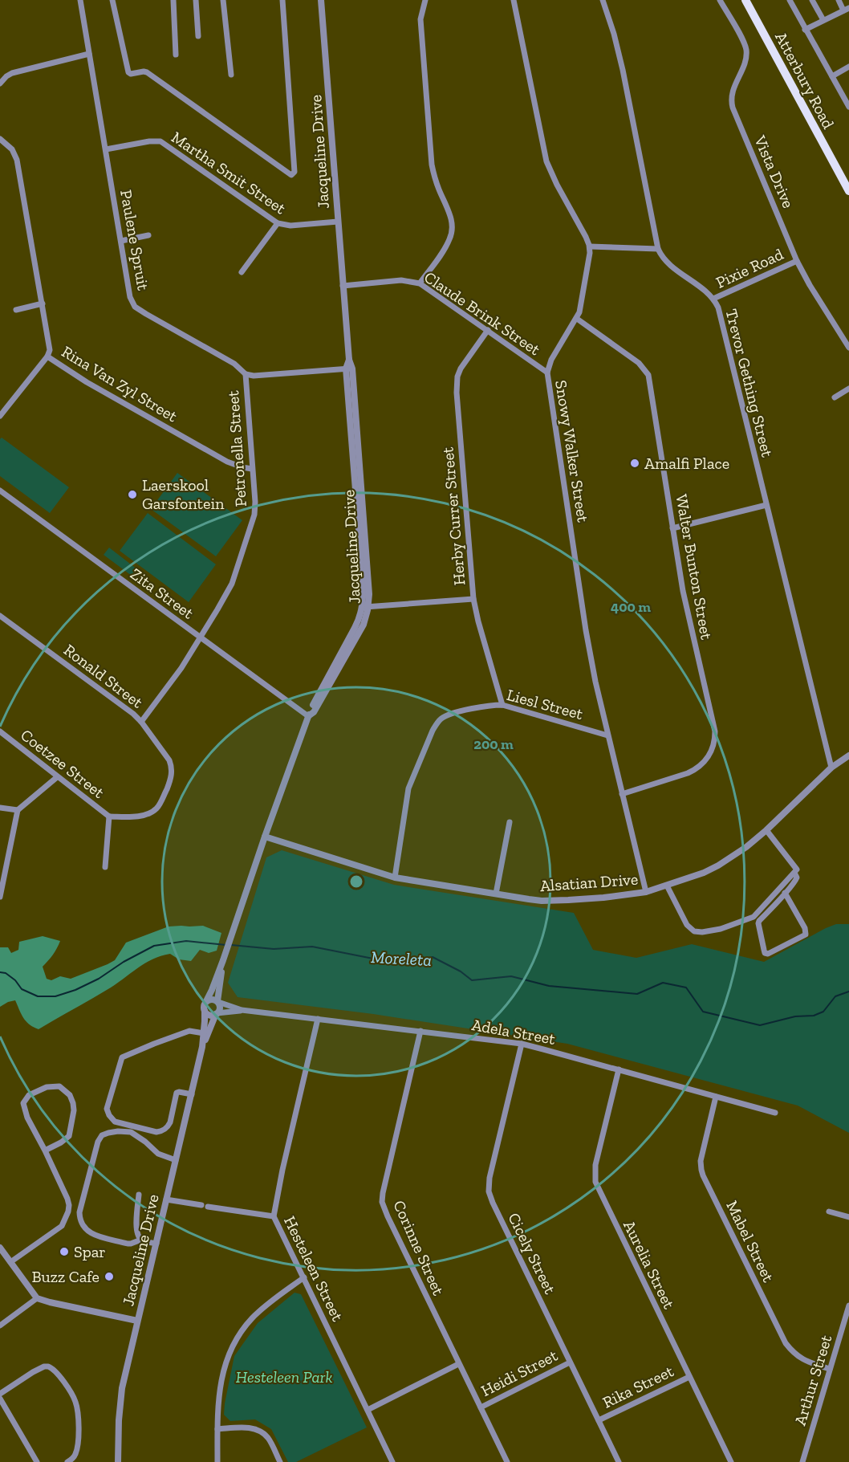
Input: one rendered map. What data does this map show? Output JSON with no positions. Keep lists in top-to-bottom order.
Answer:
{
  "streets": {
    "main road": ["Atterbury Road"],
    "street": [
      "Jacqueline Drive",
      "Vista Drive",
      "Martha Smit Street",
      "Paulene Spruit",
      "Pixie Road",
      "Claude Brink Street",
      "Trevor Gething Street",
      "Rina Van Zyl Street",
      "Petronella Street",
      "Snowy Walker Street",
      "Herby Currer Street",
      "Walter Bunton Street",
      "Zita Street",
      "Ronald Street",
      "Liesl Street",
      "Coetzee Street",
      "Alsatian Drive",
      "Adela Street",
      "Mabel Street",
      "Corinne Street",
      "Cicely Street",
      "Aurelia Street",
      "Hesteleen Street",
      "Heidi Street",
      "Arthur Street",
      "Rika Street"
    ]
  },
  "crossings": [
    ["Jacqueline Drive", "Martha Smit Street"],
    ["Jacqueline Drive", "Claude Brink Street"],
    ["Jacqueline Drive", "Zita Street"],
    ["Jacqueline Drive", "Alsatian Drive"],
    ["Jacqueline Drive", "Adela Street"],
    ["Vista Drive", "Pixie Road"],
    ["Martha Smit Street", "Paulene Spruit"],
    ["Paulene Spruit", "Petronella Street"],
    ["Pixie Road", "Trevor Gething Street"],
    ["Claude Brink Street", "Snowy Walker Street"],
    ["Claude Brink Street", "Herby Currer Street"],
    ["Trevor Gething Street", "Alsatian Drive"],
    ["Rina Van Zyl Street", "Petronella Street"],
    ["Petronella Street", "Zita Street"],
    ["Petronella Street", "Ronald Street"],
    ["Snowy Walker Street", "Walter Bunton Street"],
    ["Snowy Walker Street", "Liesl Street"],
    ["Snowy Walker Street", "Alsatian Drive"],
    ["Herby Currer Street", "Liesl Street"],
    ["Ronald Street", "Coetzee Street"],
    ["Liesl Street", "Alsatian Drive"],
    ["Adela Street", "Mabel Street"],
    ["Adela Street", "Corinne Street"],
    ["Adela Street", "Cicely Street"],
    ["Adela Street", "Aurelia Street"],
    ["Adela Street", "Hesteleen Street"],
    ["Mabel Street", "Arthur Street"],
    ["Corinne Street", "Heidi Street"],
    ["Cicely Street", "Heidi Street"],
    ["Cicely Street", "Rika Street"],
    ["Aurelia Street", "Rika Street"]
  ],
  "water": ["Moreleta"],
  "parks": ["Hesteleen Park"],
  "places": [
    "Amalfi Place",
    "Laerskool Garsfontein",
    "Spar",
    "Buzz Cafe"
  ],
  "rings": ["400 m", "200 m"]
}
